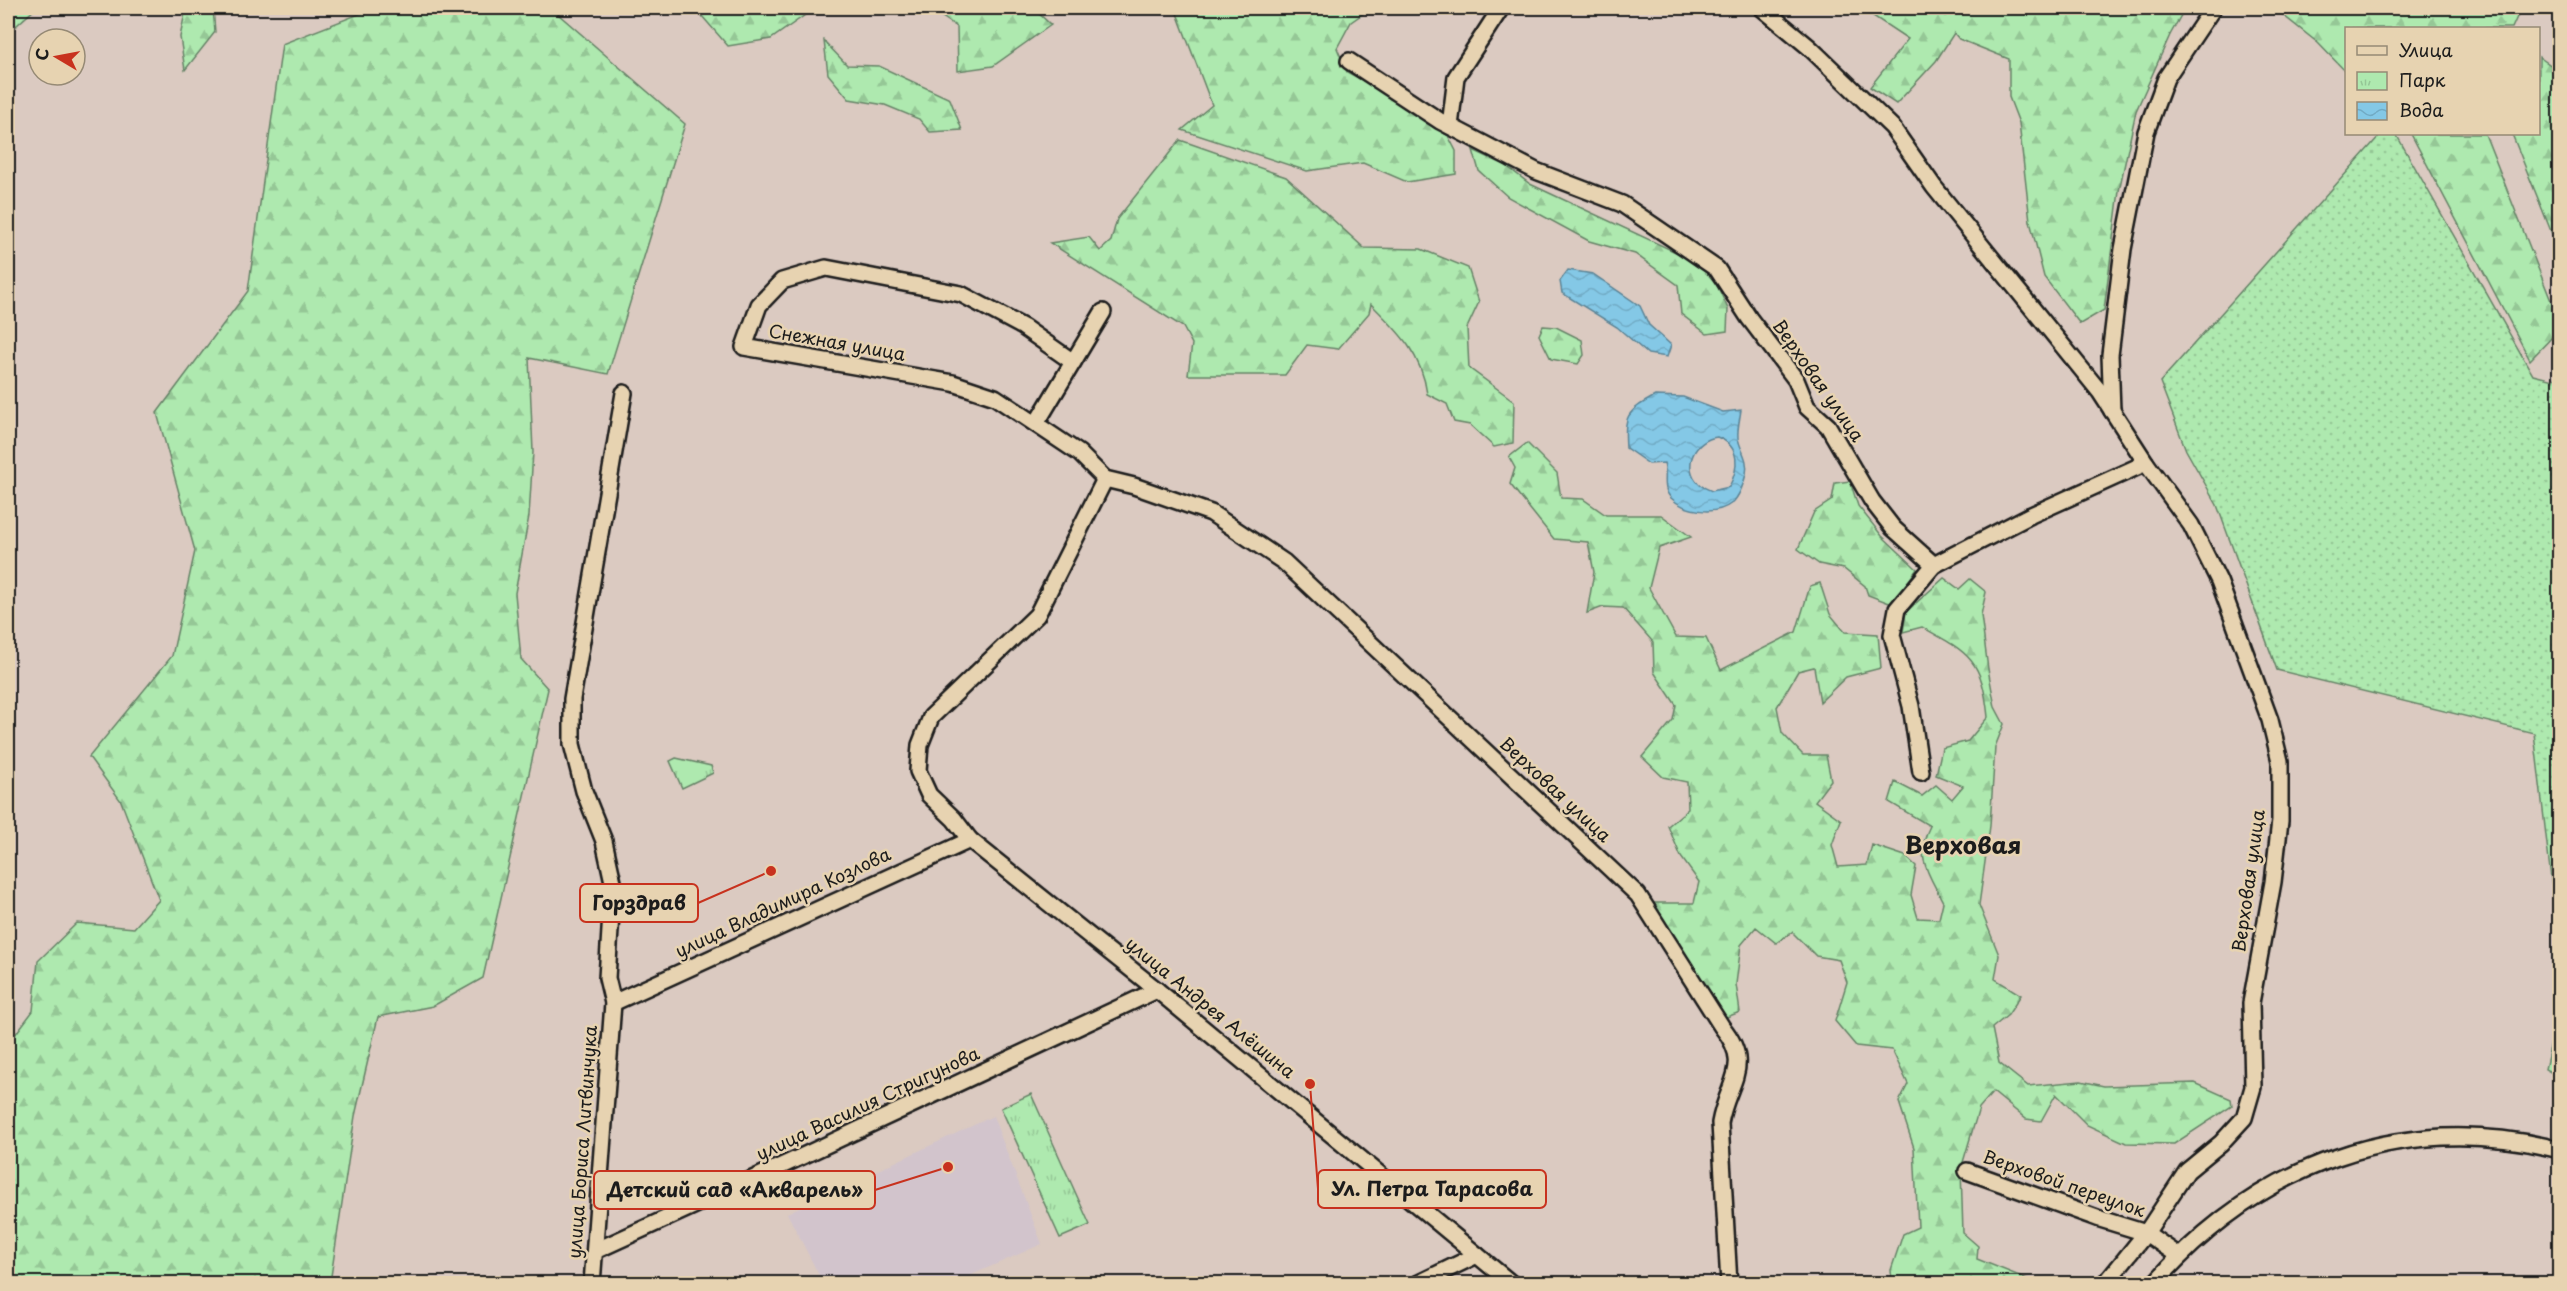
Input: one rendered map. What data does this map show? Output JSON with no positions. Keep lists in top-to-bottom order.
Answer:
{
  "streets": {
    "street": [
      "Снежная улица",
      "Верховая улица",
      "улица Владимира Козлова",
      "улица Андрея Алёшина",
      "улица Василия Стригунова",
      "улица Бориса Литвинчука",
      "Верховой переулок"
    ]
  },
  "crossings": [
    ["Снежная улица", "Верховая улица"],
    ["Снежная улица", "улица Андрея Алёшина"],
    ["Верховая улица", "улица Андрея Алёшина"],
    ["Верховая улица", "Верховой переулок"],
    ["улица Владимира Козлова", "улица Андрея Алёшина"],
    ["улица Владимира Козлова", "улица Бориса Литвинчука"],
    ["улица Андрея Алёшина", "улица Василия Стригунова"],
    ["улица Василия Стригунова", "улица Бориса Литвинчука"]
  ],
  "districts": ["Верховая"],
  "places": ["Горздрав", "Ул. Петра Тарасова", "Детский сад «Акварель»"],
  "legend": ["Улица", "Парк", "Вода"],
  "north": "left"
}
